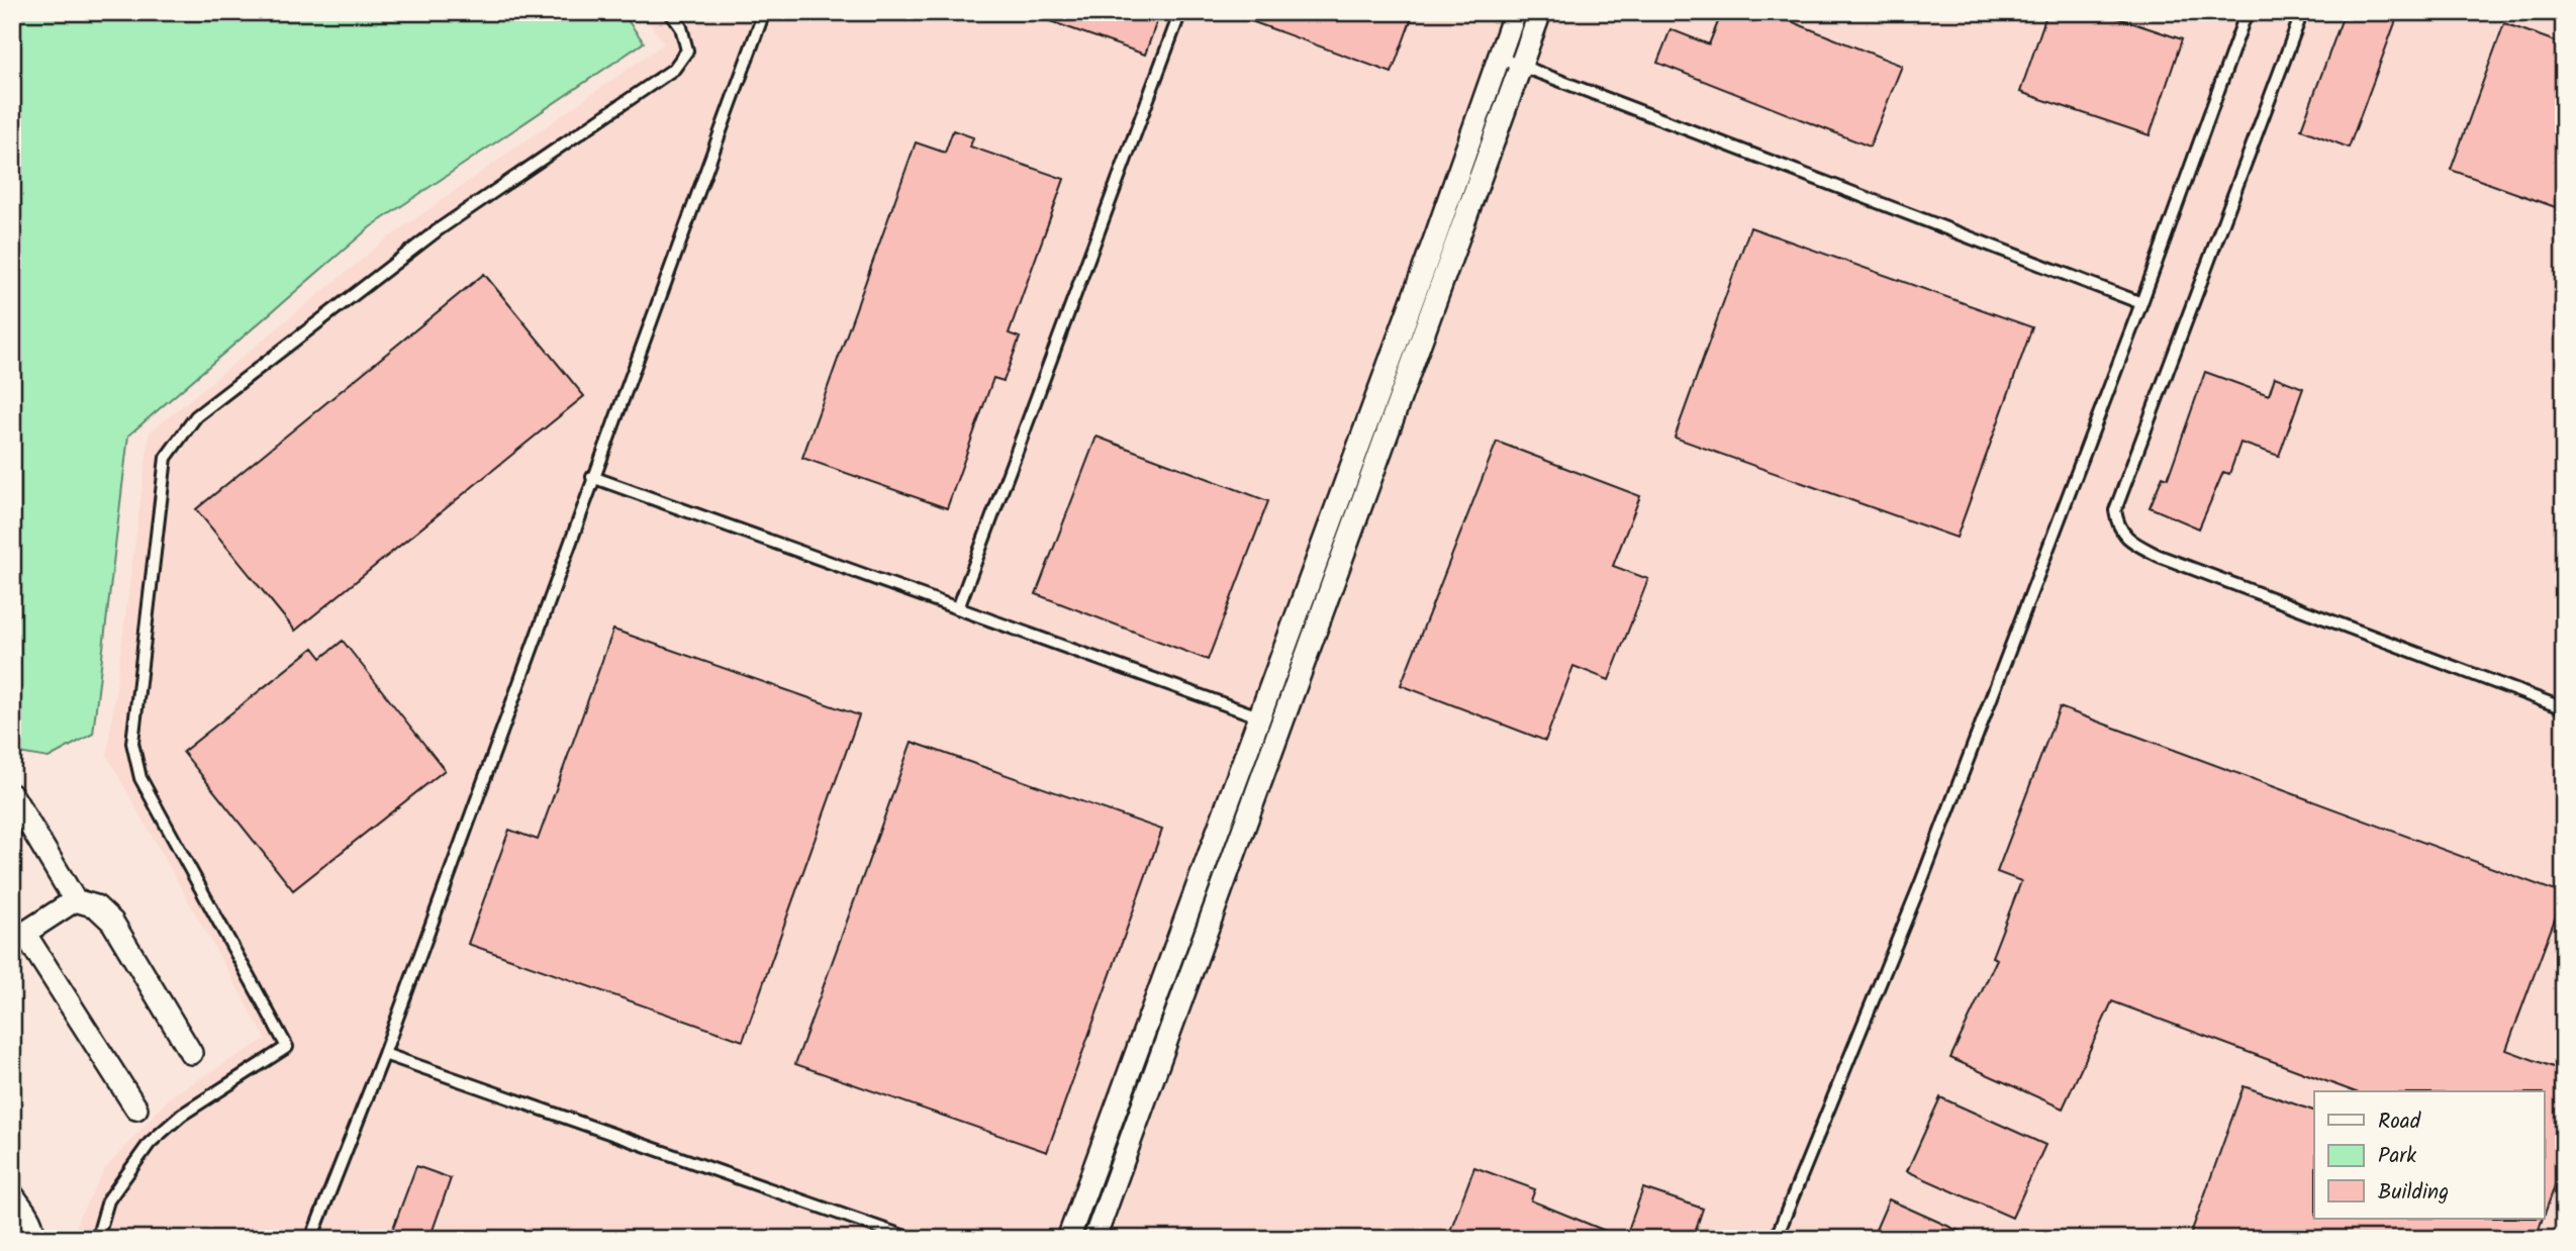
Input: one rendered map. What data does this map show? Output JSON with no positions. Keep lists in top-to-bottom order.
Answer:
{
  "legend": ["Road", "Park", "Building"]
}
